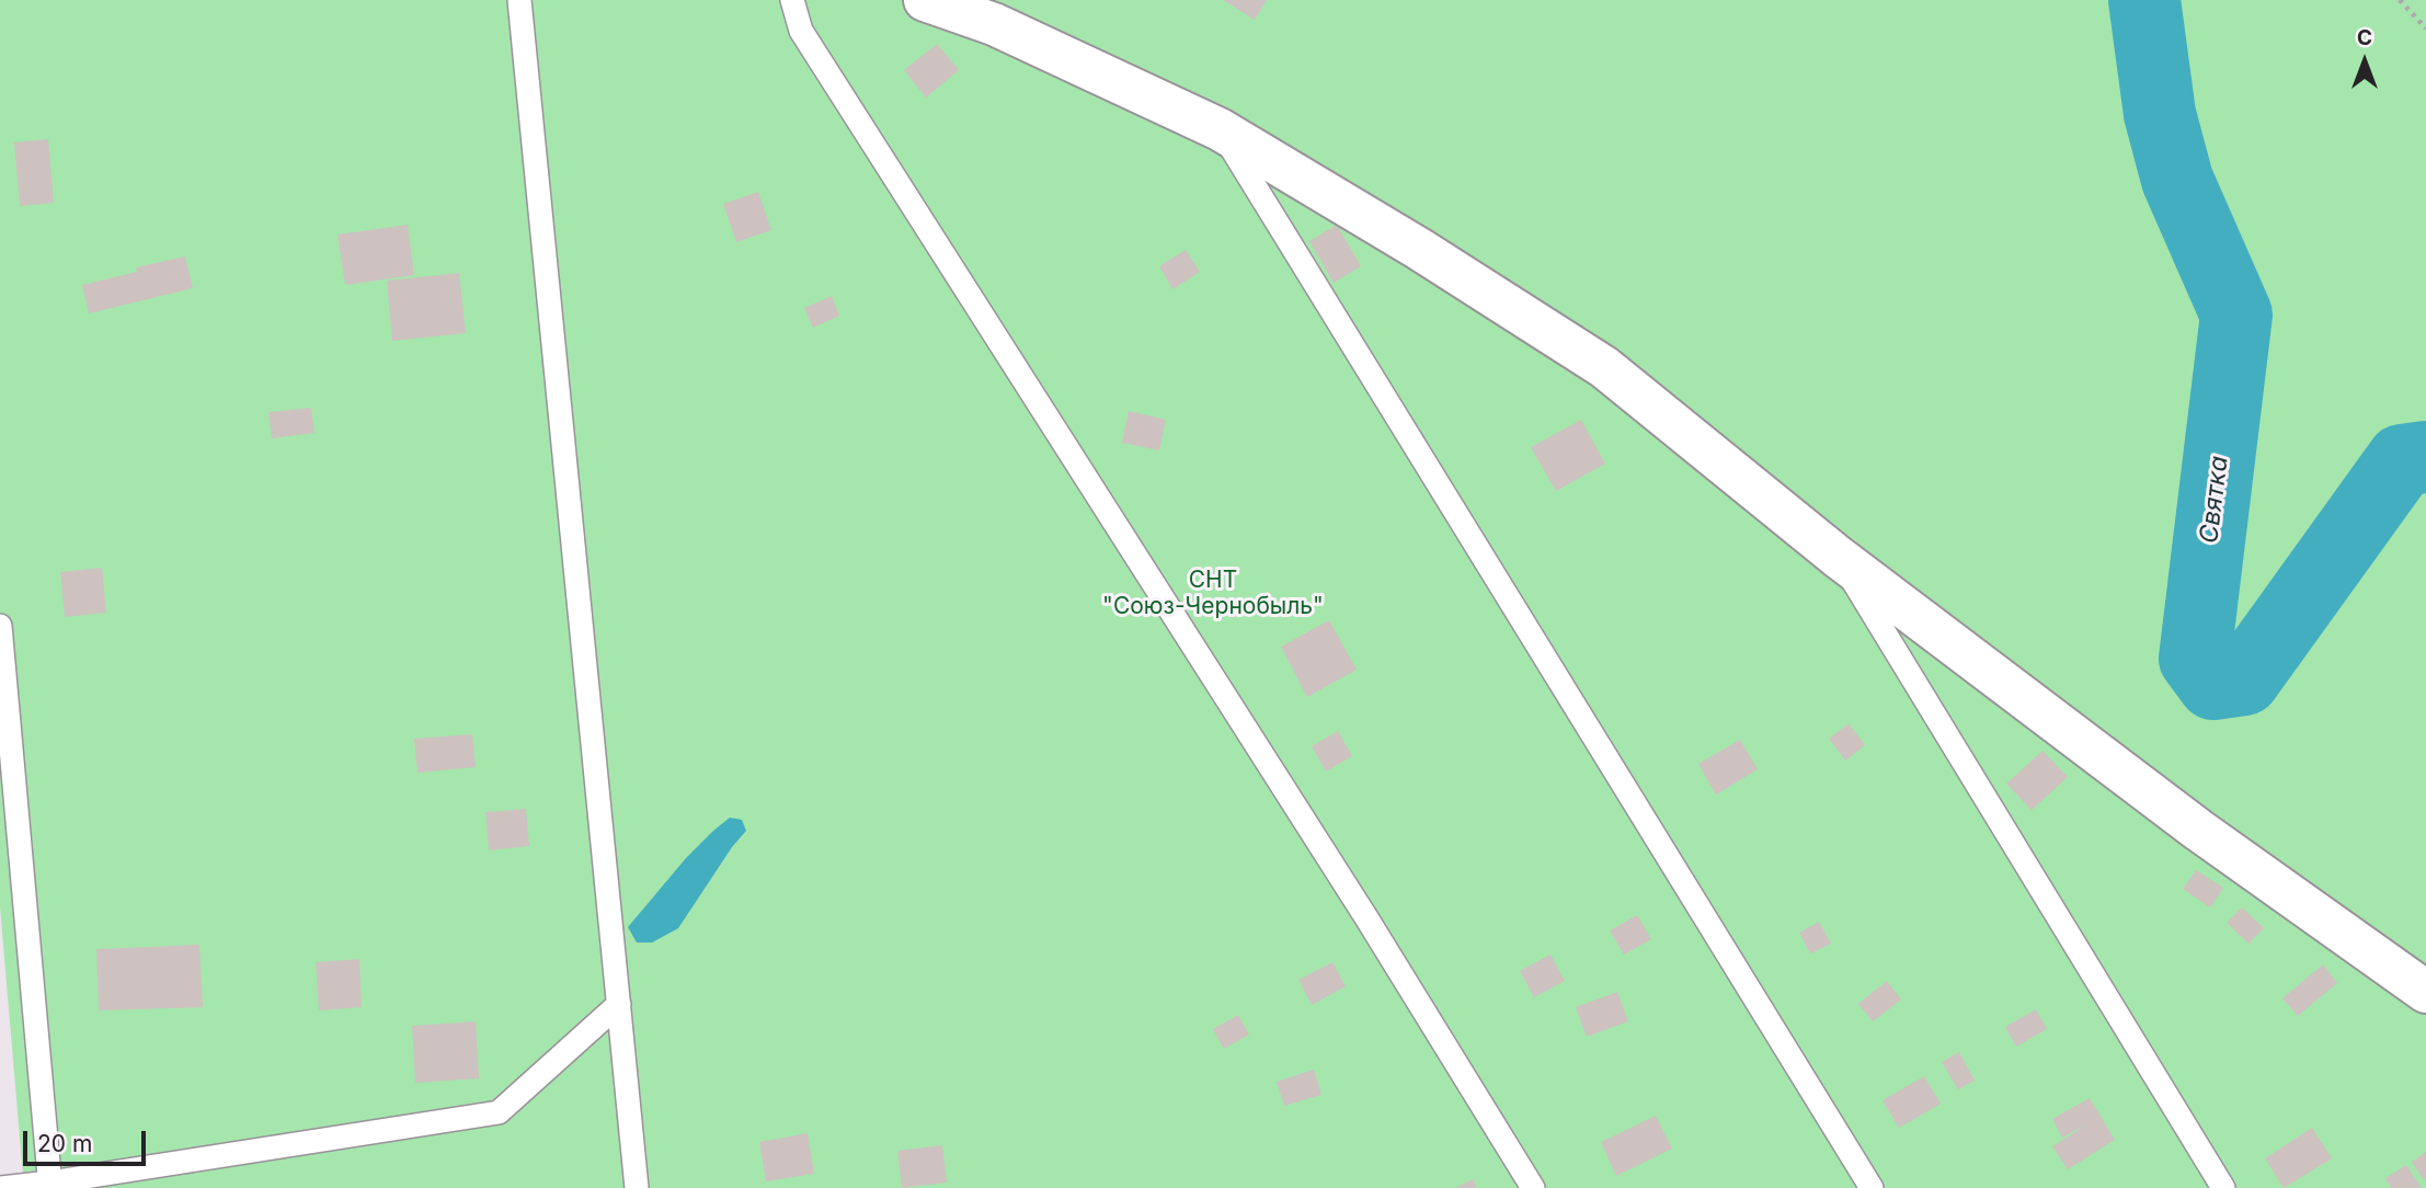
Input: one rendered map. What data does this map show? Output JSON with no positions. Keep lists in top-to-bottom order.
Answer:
{
  "water": ["Святка"],
  "parks": ["СНТ \"Союз-Чернобыль\""],
  "scale_bar": "20 m",
  "north": "top"
}
